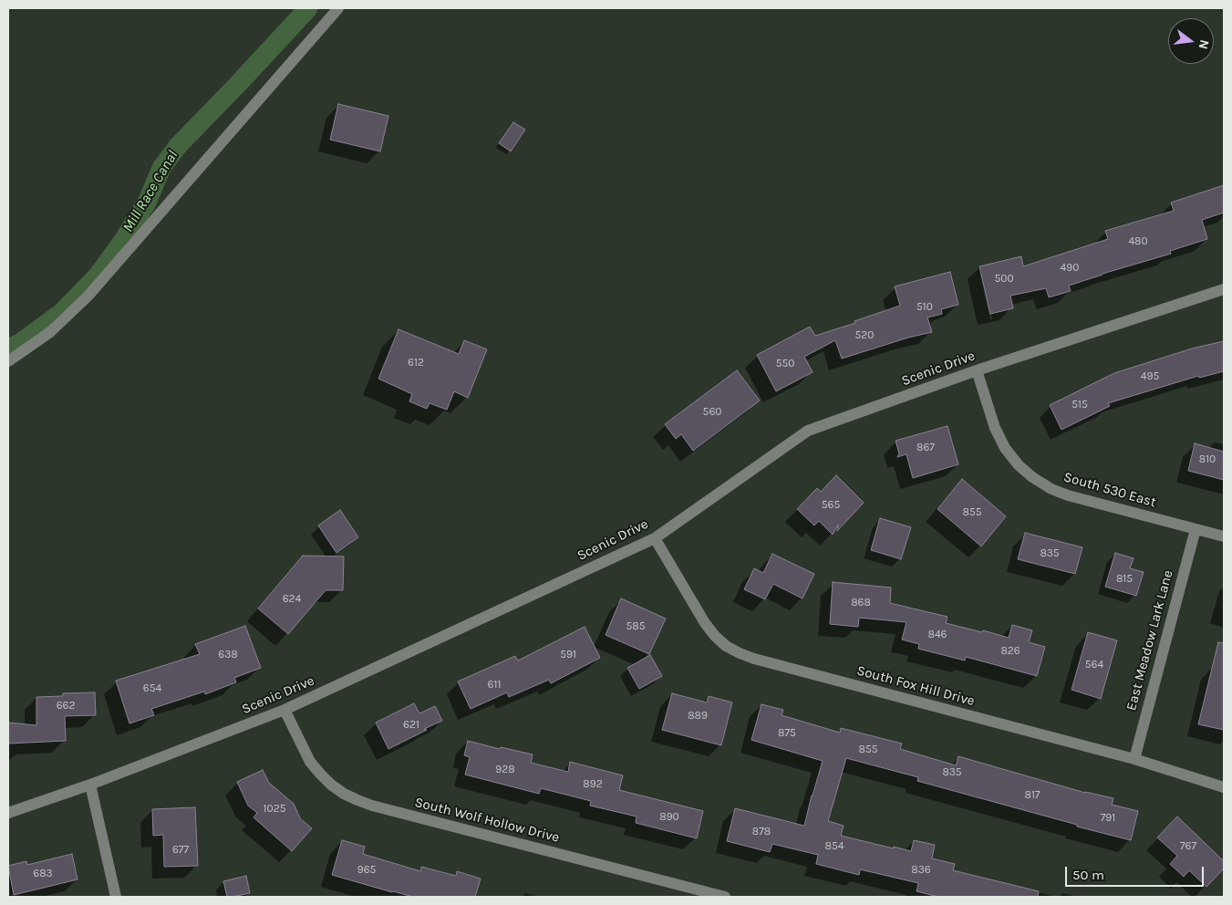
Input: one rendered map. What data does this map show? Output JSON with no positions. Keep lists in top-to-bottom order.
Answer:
{
  "streets": {
    "street": [
      "Scenic Drive",
      "South 530 East",
      "East Meadow Lark Lane",
      "South Fox Hill Drive",
      "South Wolf Hollow Drive"
    ]
  },
  "crossings": [
    ["Scenic Drive", "South 530 East"],
    ["Scenic Drive", "South Fox Hill Drive"],
    ["Scenic Drive", "South Wolf Hollow Drive"],
    ["South 530 East", "East Meadow Lark Lane"],
    ["East Meadow Lark Lane", "South Fox Hill Drive"]
  ],
  "water": ["Mill Race Canal"],
  "house_numbers": [
    "480",
    "490",
    "500",
    "510",
    "520",
    "612",
    "550",
    "495",
    "515",
    "560",
    "867",
    "810",
    "565",
    "855",
    "835",
    "815",
    "624",
    "868",
    "585",
    "846",
    "826",
    "638",
    "591",
    "564",
    "611",
    "654",
    "662",
    "889",
    "621",
    "875",
    "855",
    "928",
    "835",
    "892",
    "817",
    "1025",
    "890",
    "791",
    "878",
    "854",
    "767",
    "677",
    "965",
    "836",
    "683"
  ],
  "scale_bar": "50 m",
  "north": "right"
}
